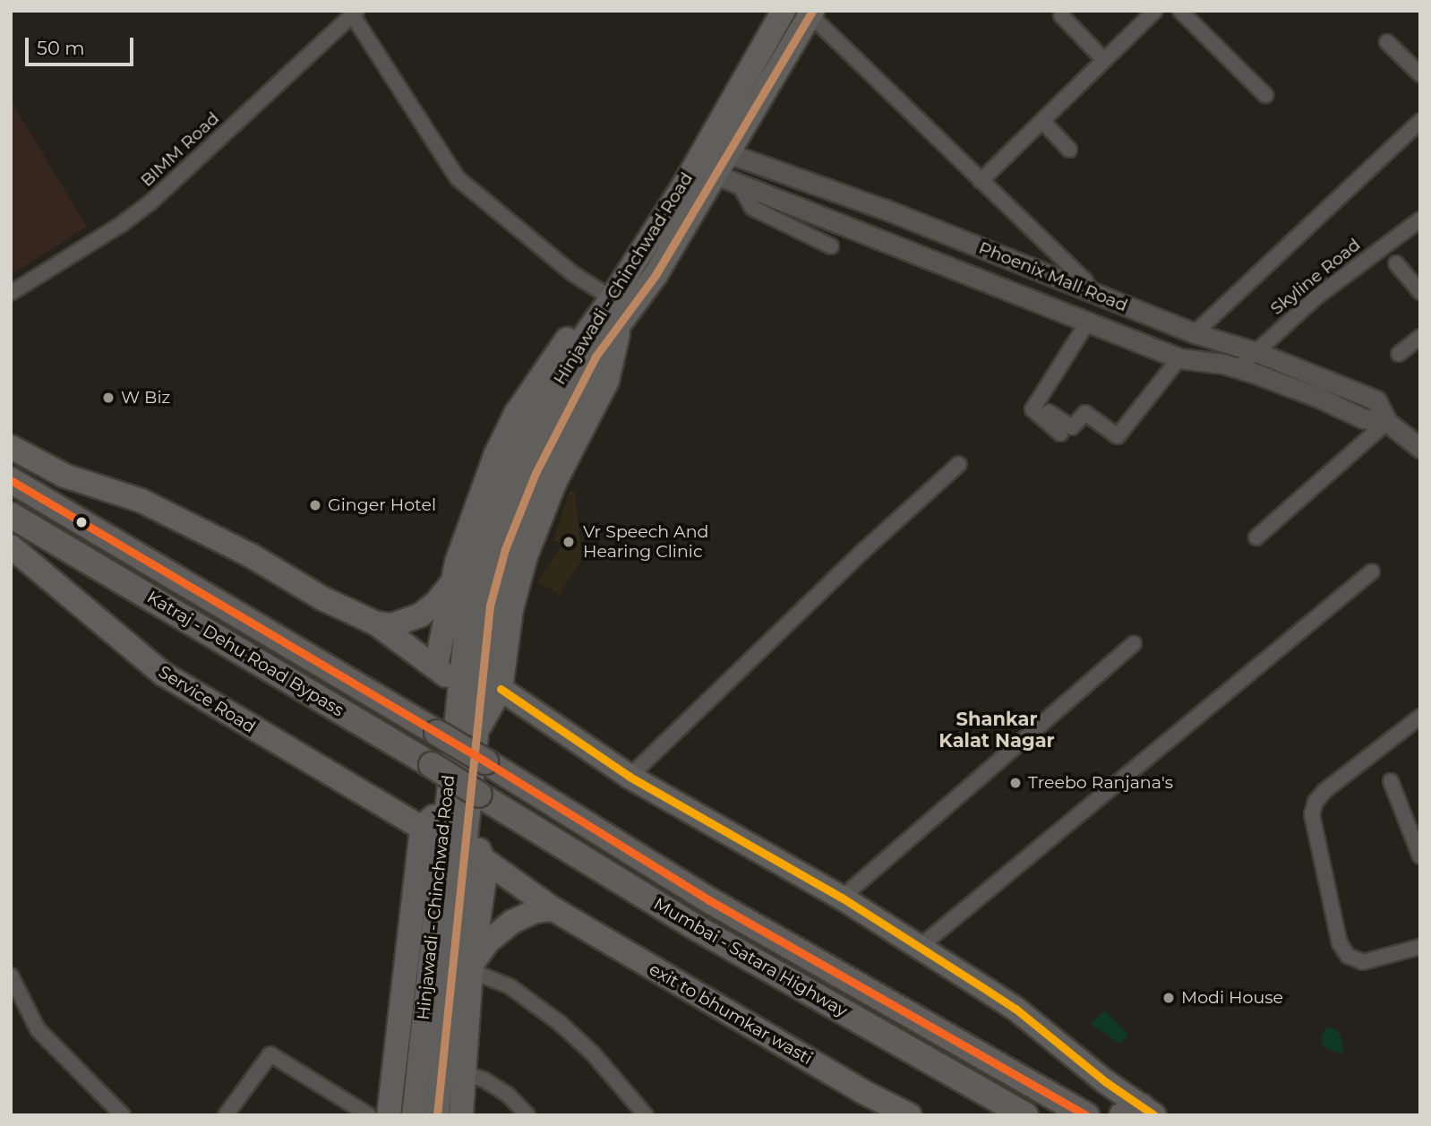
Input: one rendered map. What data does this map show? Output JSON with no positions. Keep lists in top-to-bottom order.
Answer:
{
  "streets": {
    "highway": ["Katraj - Dehu Road Bypass", "Mumbai - Satara Highway"],
    "main road": ["Hinjawadi - Chinchwad Road", "Service Road", "exit to bhumkar wasti"],
    "street": ["BIMM Road", "Phoenix Mall Road", "Skyline Road"]
  },
  "crossings": [
    ["Phoenix Mall Road", "Skyline Road"],
    ["Phoenix Mall Road", "Hinjawadi - Chinchwad Road"],
    ["Katraj - Dehu Road Bypass", "Mumbai - Satara Highway"]
  ],
  "districts": ["Shankar Kalat Nagar"],
  "places": [
    "W Biz",
    "Ginger Hotel",
    "Vr Speech And Hearing Clinic",
    "Treebo Ranjana's",
    "Modi House"
  ],
  "scale_bar": "50 m"
}
